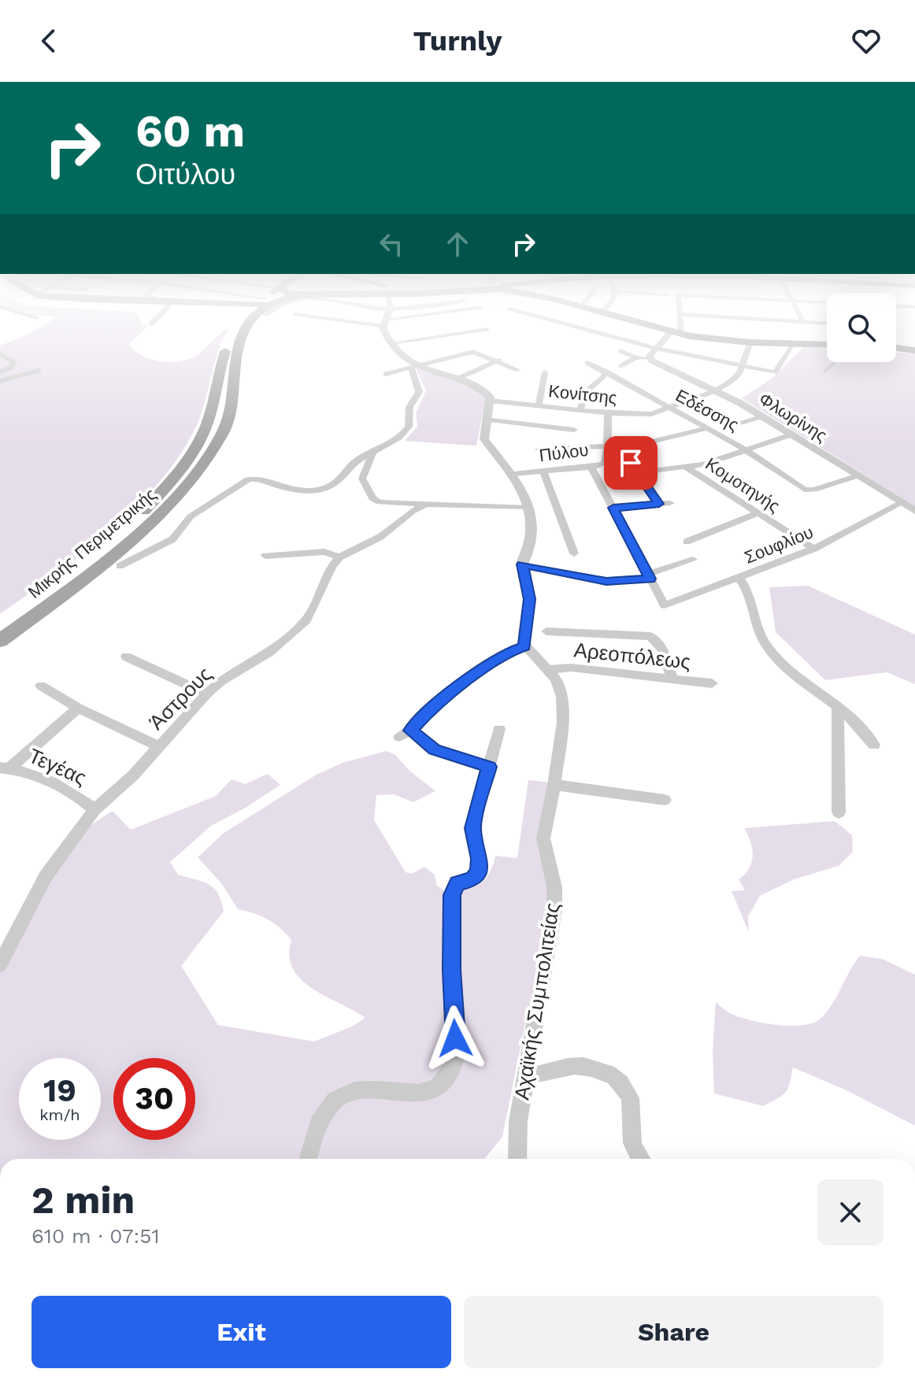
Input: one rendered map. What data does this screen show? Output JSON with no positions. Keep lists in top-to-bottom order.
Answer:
{
  "streets": {
    "main road": ["Μικρής Περιμετρικής"],
    "street": [
      "Κονίτσης",
      "Εδέσσης",
      "Φλωρίνης",
      "Πύλου",
      "Κομοτηνής",
      "Σουφλίου",
      "Αρεοπόλεως",
      "Άστρους",
      "Τεγέας",
      "Αχαϊκής Συμπολιτείας"
    ]
  },
  "crossings": [
    ["Κονίτσης", "Εδέσσης"],
    ["Κονίτσης", "Φλωρίνης"],
    ["Κονίτσης", "Πύλου"],
    ["Εδέσσης", "Φλωρίνης"],
    ["Φλωρίνης", "Σουφλίου"],
    ["Κομοτηνής", "Σουφλίου"],
    ["Αρεοπόλεως", "Αχαϊκής Συμπολιτείας"],
    ["Άστρους", "Τεγέας"]
  ],
  "page": {
    "header": "Turnly",
    "turn": ["60 m", "Οιτύλου"],
    "speed": "19 km/h",
    "limit": "30",
    "heading": ["2 min", "610 m · 07:51"],
    "buttons": ["Exit", "Share"]
  }
}
